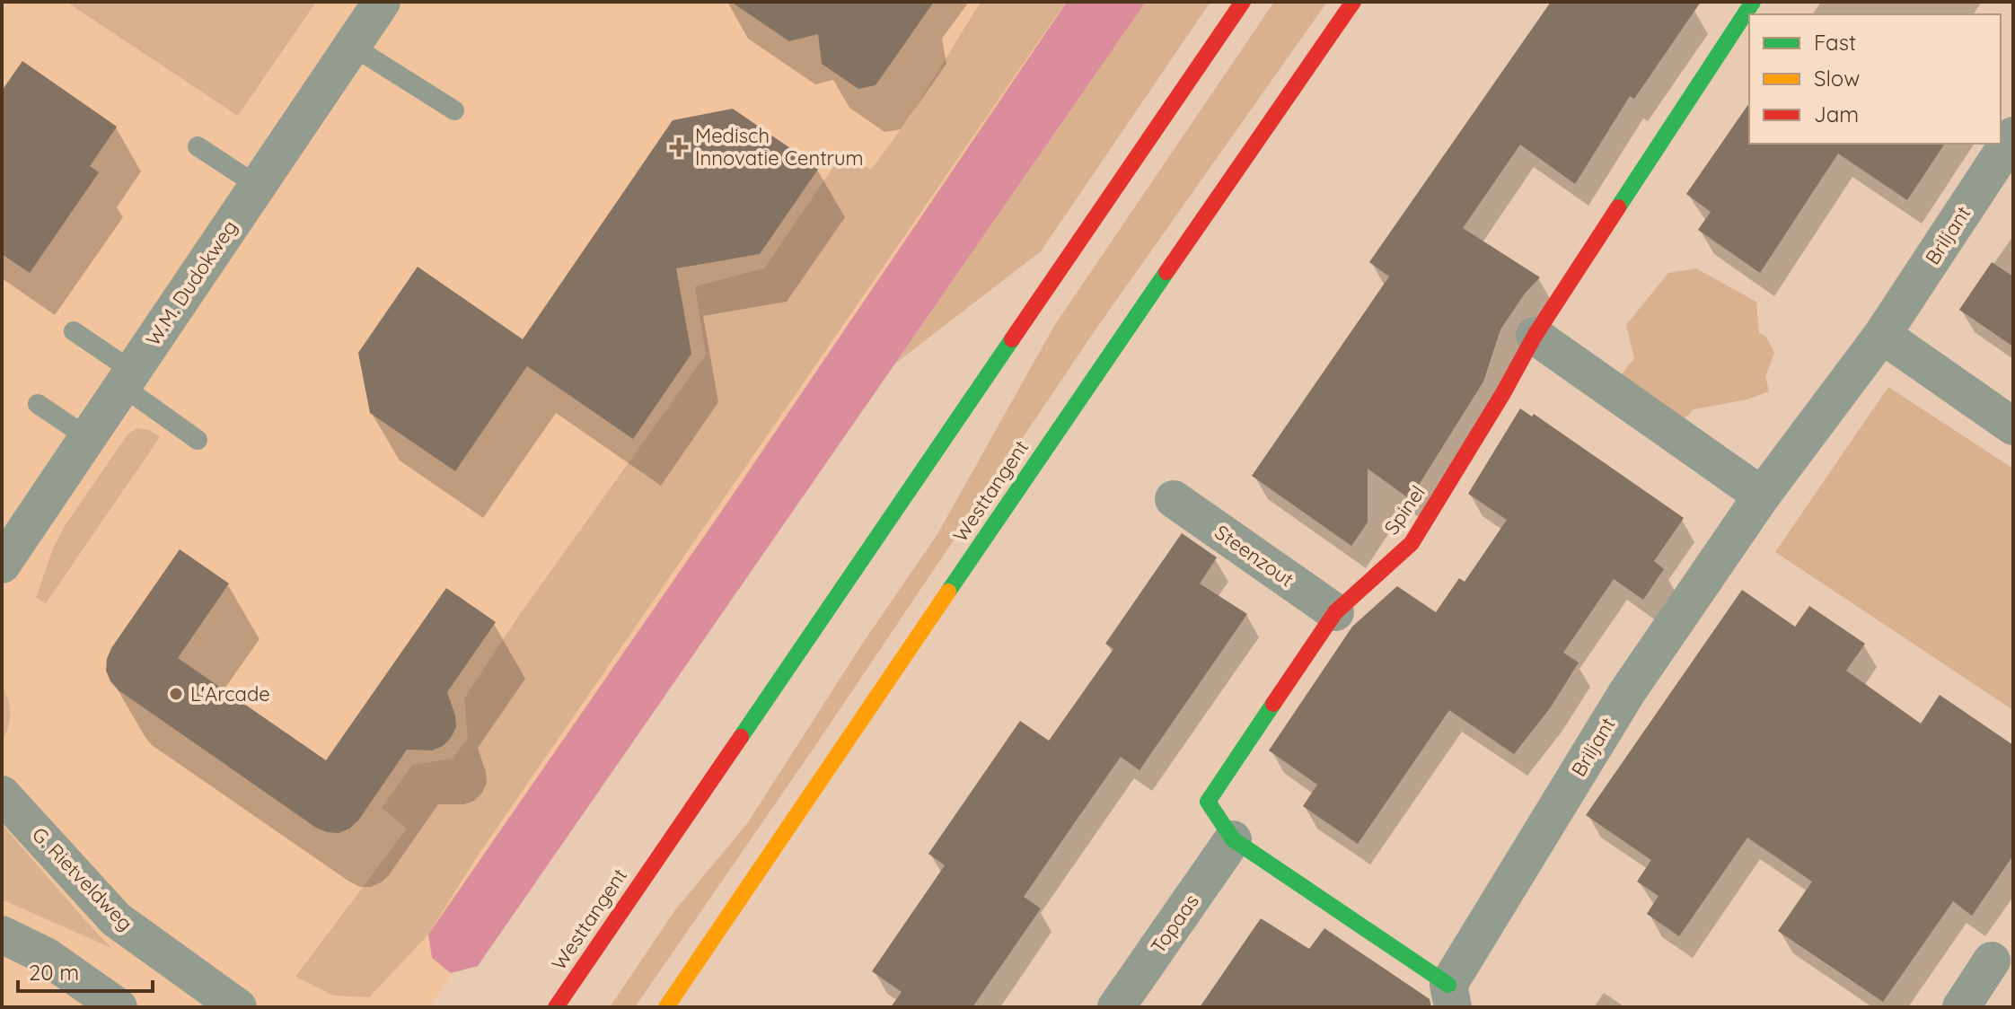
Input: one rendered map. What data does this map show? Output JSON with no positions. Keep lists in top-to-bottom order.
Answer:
{
  "streets": {
    "main road": ["Westtangent", "Spinel"],
    "street": [
      "Briljant",
      "W.M. Dudokweg",
      "Steenzout",
      "G. Rietveldweg",
      "Topaas"
    ]
  },
  "crossings": [
    ["Briljant", "Spinel"],
    ["Spinel", "Steenzout"],
    ["Spinel", "Topaas"]
  ],
  "places": {
    "health": ["Medisch Innovatie Centrum"],
    "other": ["L'Arcade"]
  },
  "legend": ["Fast", "Slow", "Jam"],
  "scale_bar": "20 m"
}
